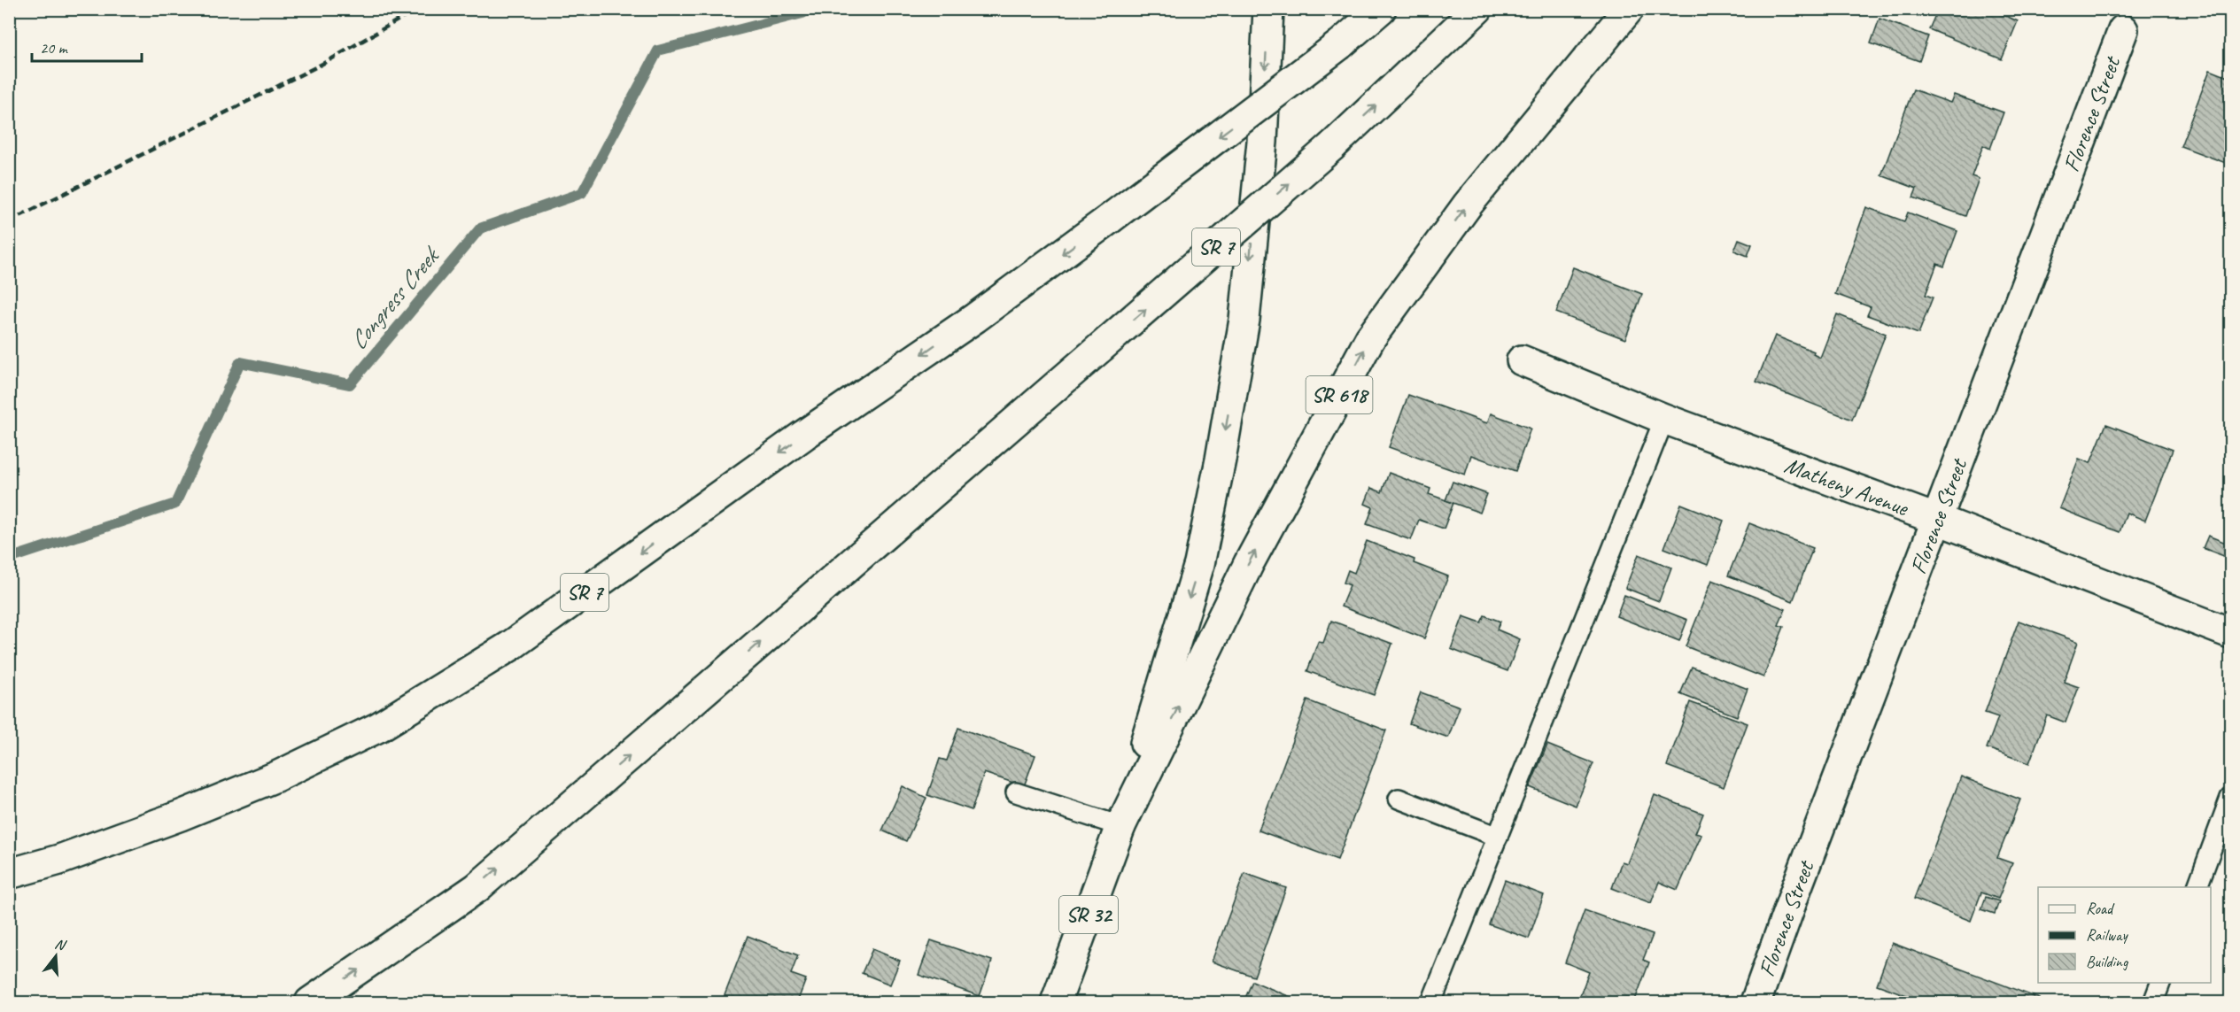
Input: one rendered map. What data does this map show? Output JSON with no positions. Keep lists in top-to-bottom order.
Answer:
{
  "streets": {
    "main road": [
      "Florence Street",
      "SR 7",
      "SR 618",
      "Matheny Avenue",
      "SR 32"
    ]
  },
  "crossings": [
    ["Florence Street", "Matheny Avenue"],
    ["SR 618", "SR 32"]
  ],
  "water": ["Congress Creek"],
  "legend": ["Road", "Railway", "Building"],
  "scale_bar": "20 m",
  "north": "top"
}
